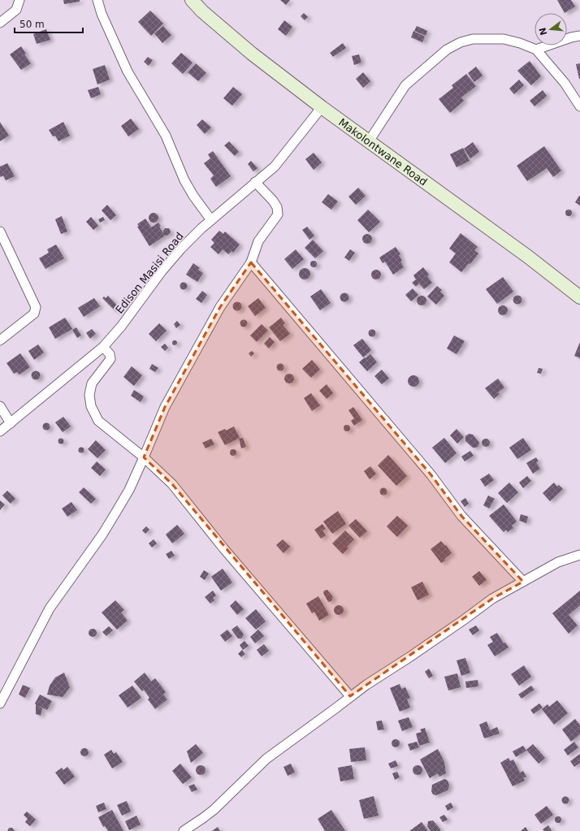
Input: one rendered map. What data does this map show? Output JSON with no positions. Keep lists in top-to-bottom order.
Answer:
{
  "streets": {
    "main road": ["Makolontwane Road"],
    "street": ["Edison Masisi Road"]
  },
  "crossings": [
    ["Makolontwane Road", "Edison Masisi Road"]
  ],
  "scale_bar": "50 m",
  "north": "left"
}
